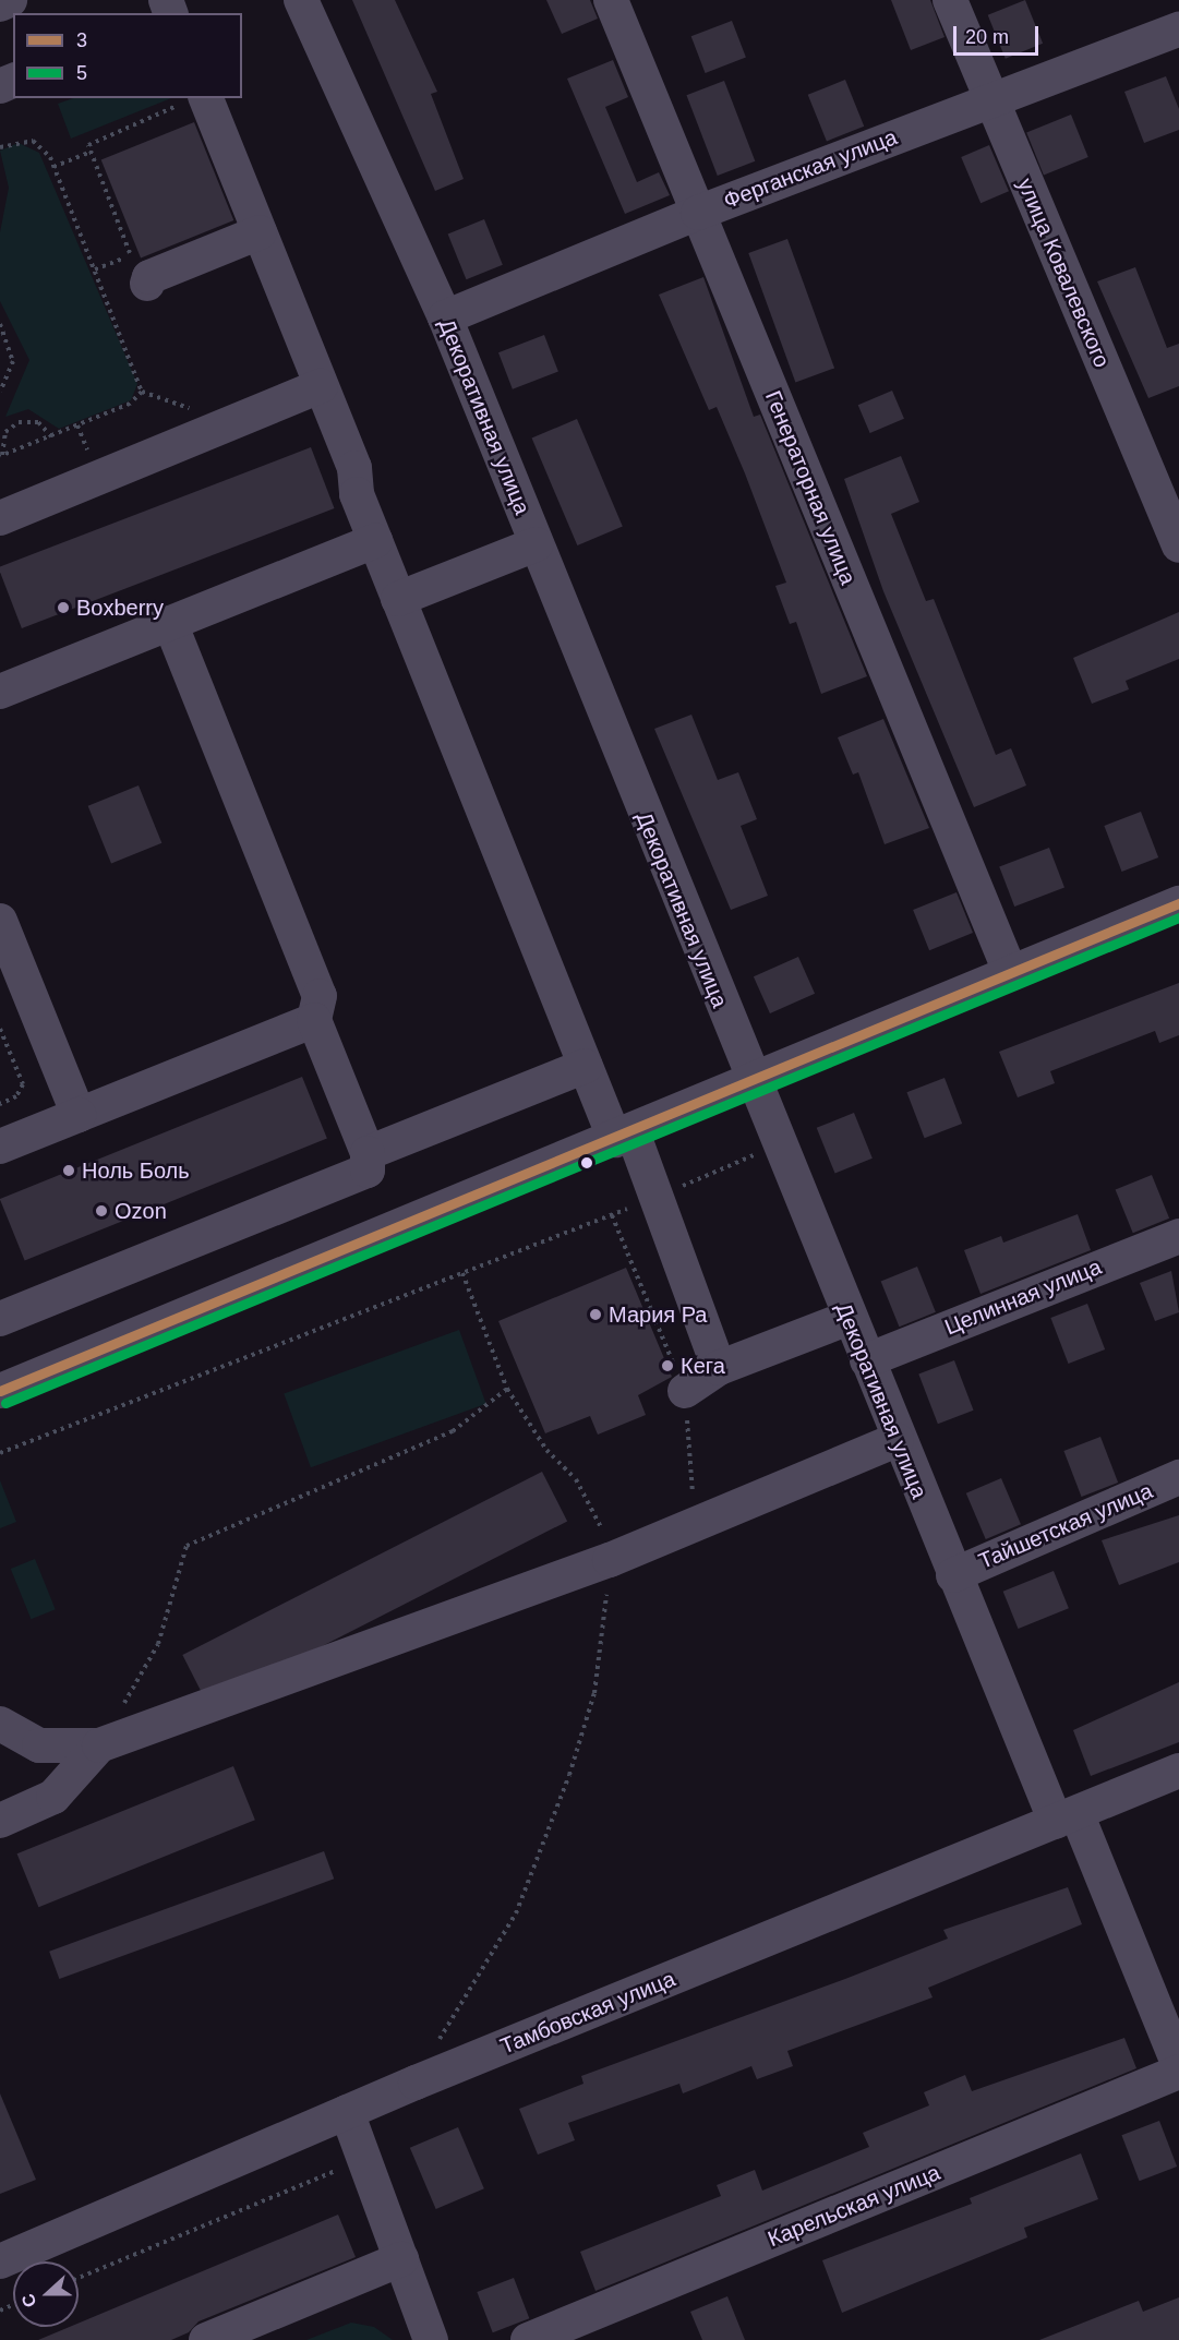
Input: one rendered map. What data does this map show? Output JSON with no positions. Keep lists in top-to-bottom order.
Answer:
{
  "streets": {
    "street": [
      "Ферганская улица",
      "улица Ковалевского",
      "Декоративная улица",
      "Генераторная улица",
      "Целинная улица",
      "Тайшетская улица",
      "Тамбовская улица",
      "Карельская улица"
    ]
  },
  "crossings": [
    ["Ферганская улица", "улица Ковалевского"],
    ["Ферганская улица", "Декоративная улица"],
    ["Ферганская улица", "Генераторная улица"],
    ["Декоративная улица", "Целинная улица"],
    ["Декоративная улица", "Тайшетская улица"],
    ["Декоративная улица", "Тамбовская улица"],
    ["Декоративная улица", "Карельская улица"]
  ],
  "places": [
    "Boxberry",
    "Ноль Боль",
    "Ozon",
    "Мария Ра",
    "Кега"
  ],
  "lines": ["transit line 3", "transit line 5"],
  "legend": ["3", "5"],
  "scale_bar": "20 m",
  "north": "left"
}
